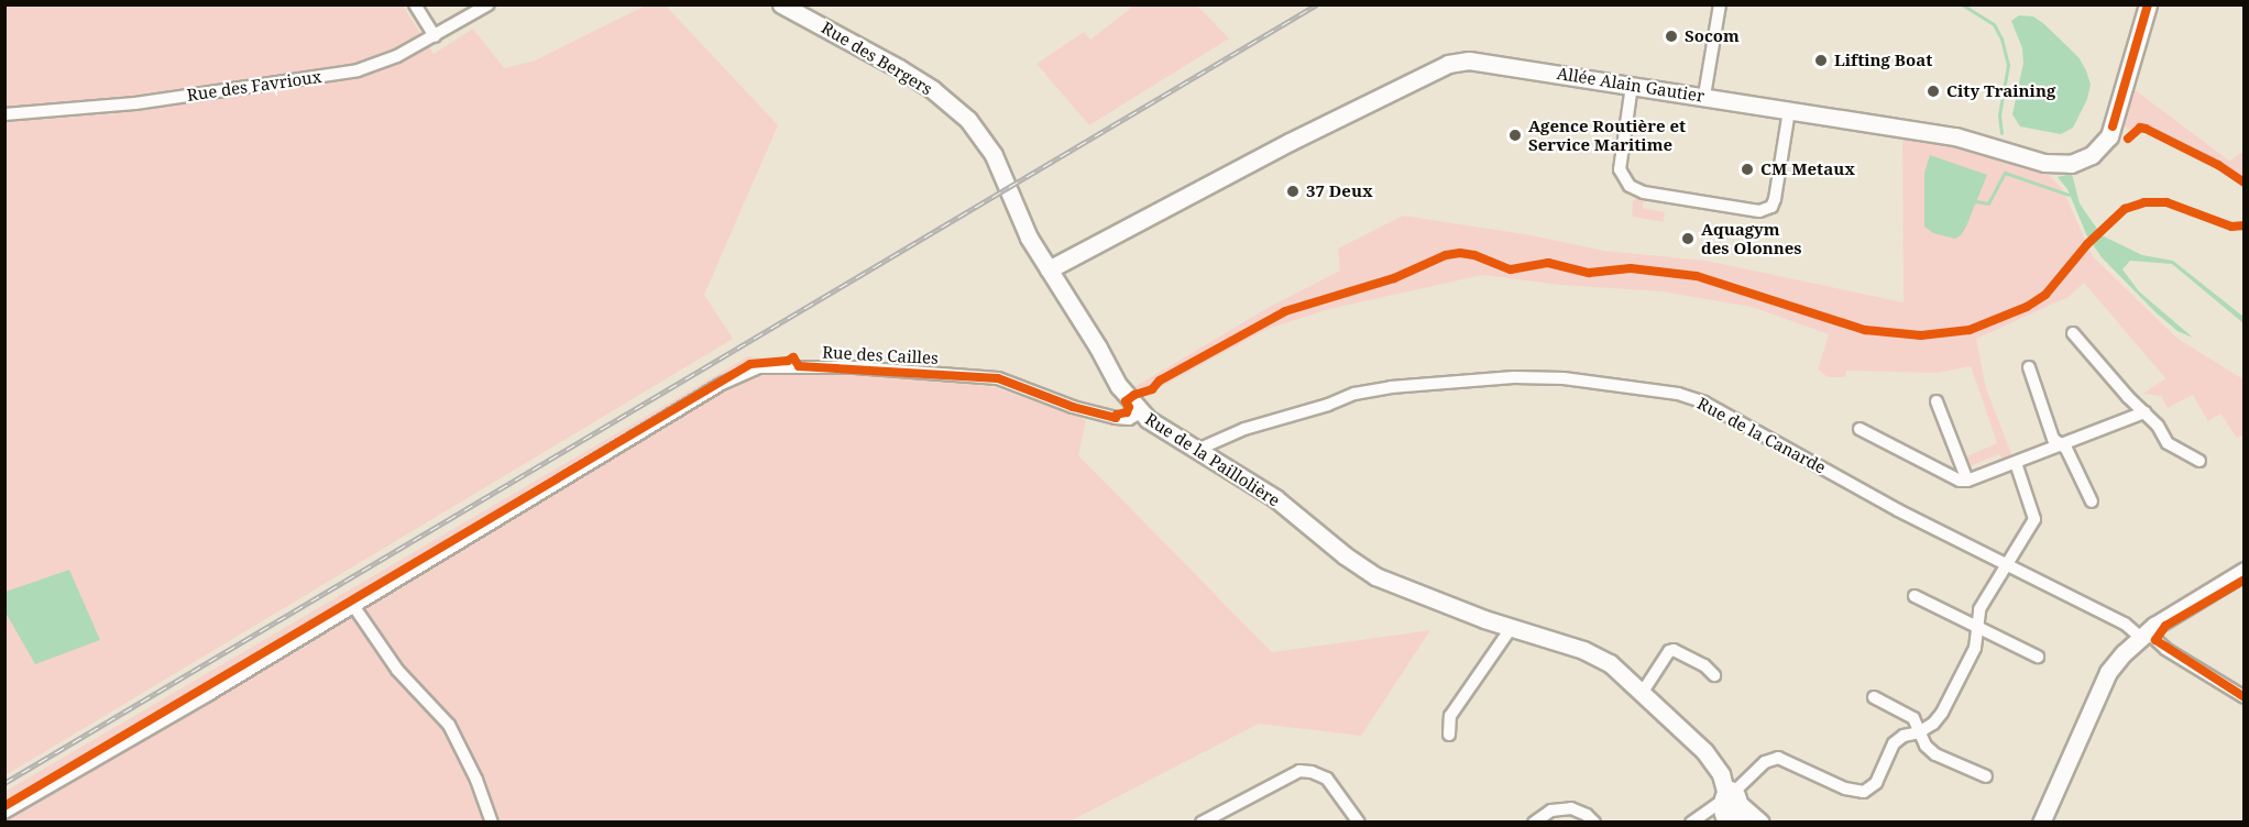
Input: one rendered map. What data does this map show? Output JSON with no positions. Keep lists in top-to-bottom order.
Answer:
{
  "streets": {
    "street": [
      "Rue des Bergers",
      "Allée Alain Gautier",
      "Rue des Favrioux",
      "Rue des Cailles",
      "Rue de la Canarde",
      "Rue de la Paillolière"
    ]
  },
  "crossings": [
    ["Rue des Bergers", "Rue de la Paillolière"],
    ["Allée Alain Gautier", "Rue de la Paillolière"],
    ["Rue des Cailles", "Rue de la Paillolière"],
    ["Rue de la Canarde", "Rue de la Paillolière"]
  ],
  "places": [
    "Socom",
    "Lifting Boat",
    "City Training",
    "Agence Routière et Service Maritime",
    "CM Metaux",
    "37 Deux",
    "Aquagym des Olonnes"
  ]
}
